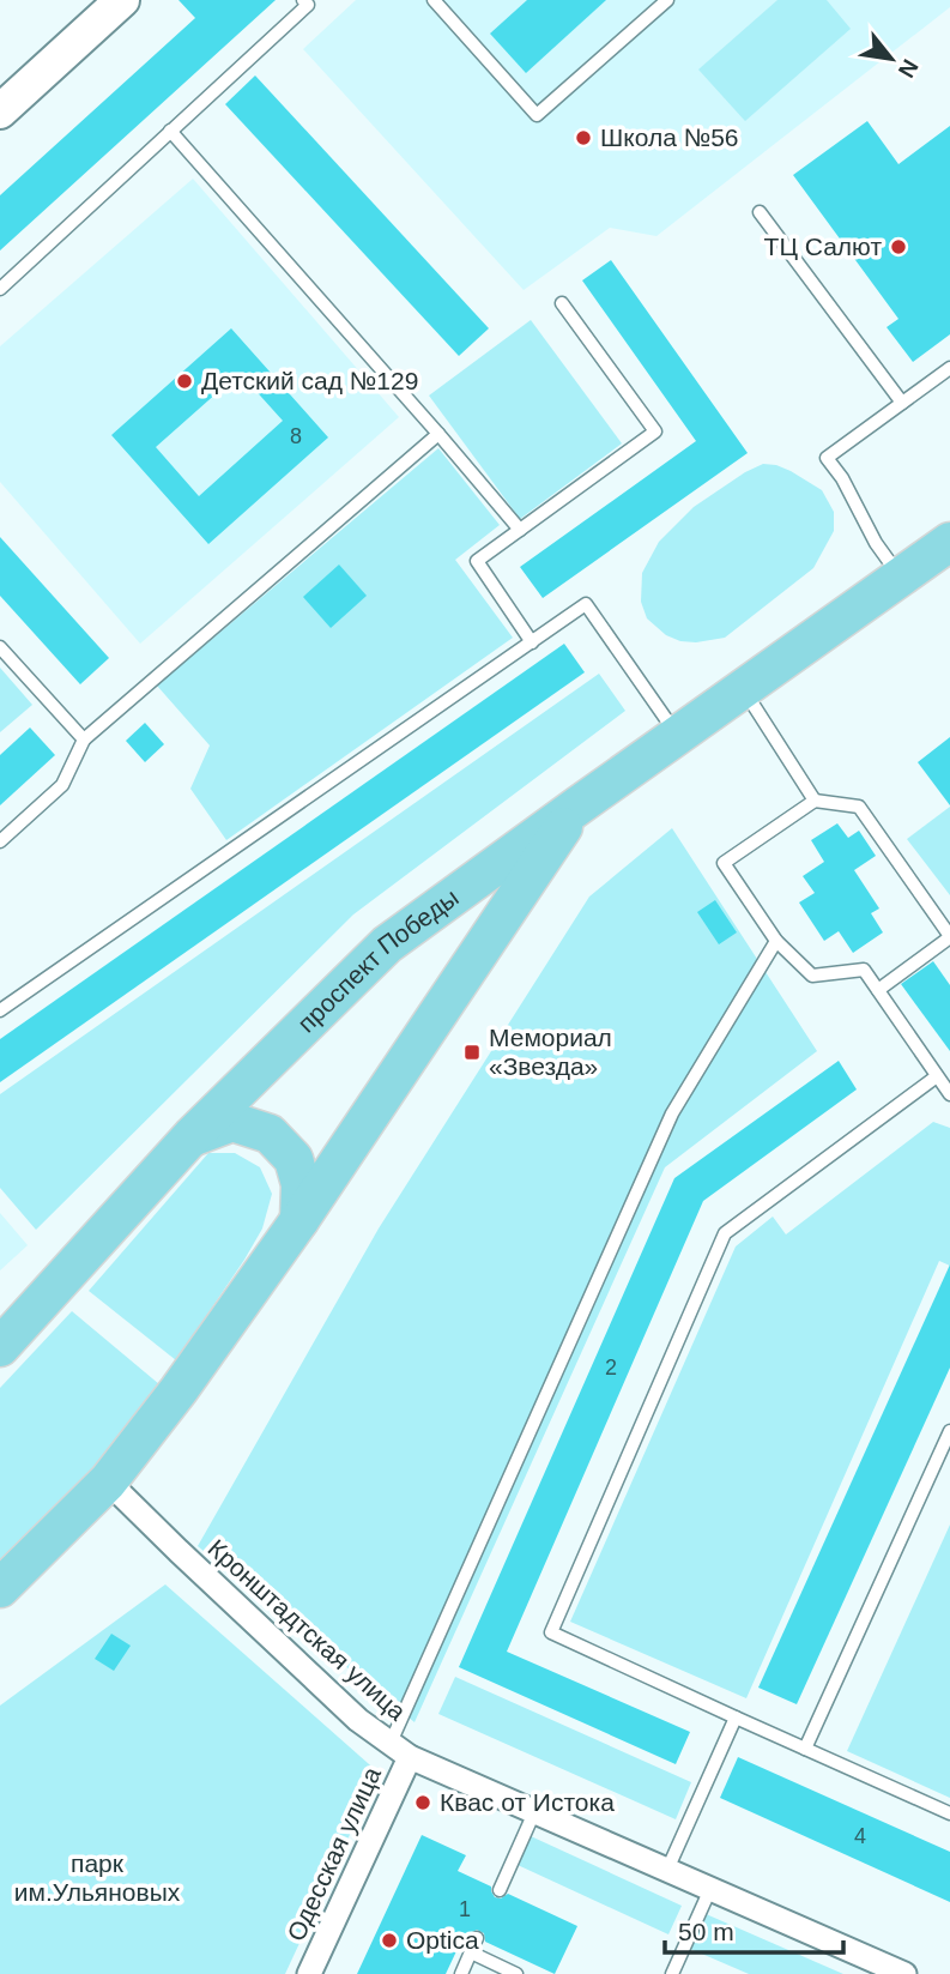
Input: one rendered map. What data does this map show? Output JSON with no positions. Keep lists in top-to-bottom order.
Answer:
{
  "streets": {
    "main road": ["проспект Победы"],
    "street": ["Кронштадтская улица", "Одесская улица"]
  },
  "crossings": [
    ["проспект Победы", "Кронштадтская улица"],
    ["Кронштадтская улица", "Одесская улица"]
  ],
  "parks": ["парк им.Ульяновых"],
  "places": {
    "other": [
      "Школа №56",
      "ТЦ Салют",
      "Детский сад №129",
      "Квас от Истока",
      "Optica"
    ],
    "transit": ["Мемориал «Звезда»"]
  },
  "house_numbers": [
    "8",
    "2",
    "4",
    "1"
  ],
  "scale_bar": "50 m",
  "north": "bottom right"
}
